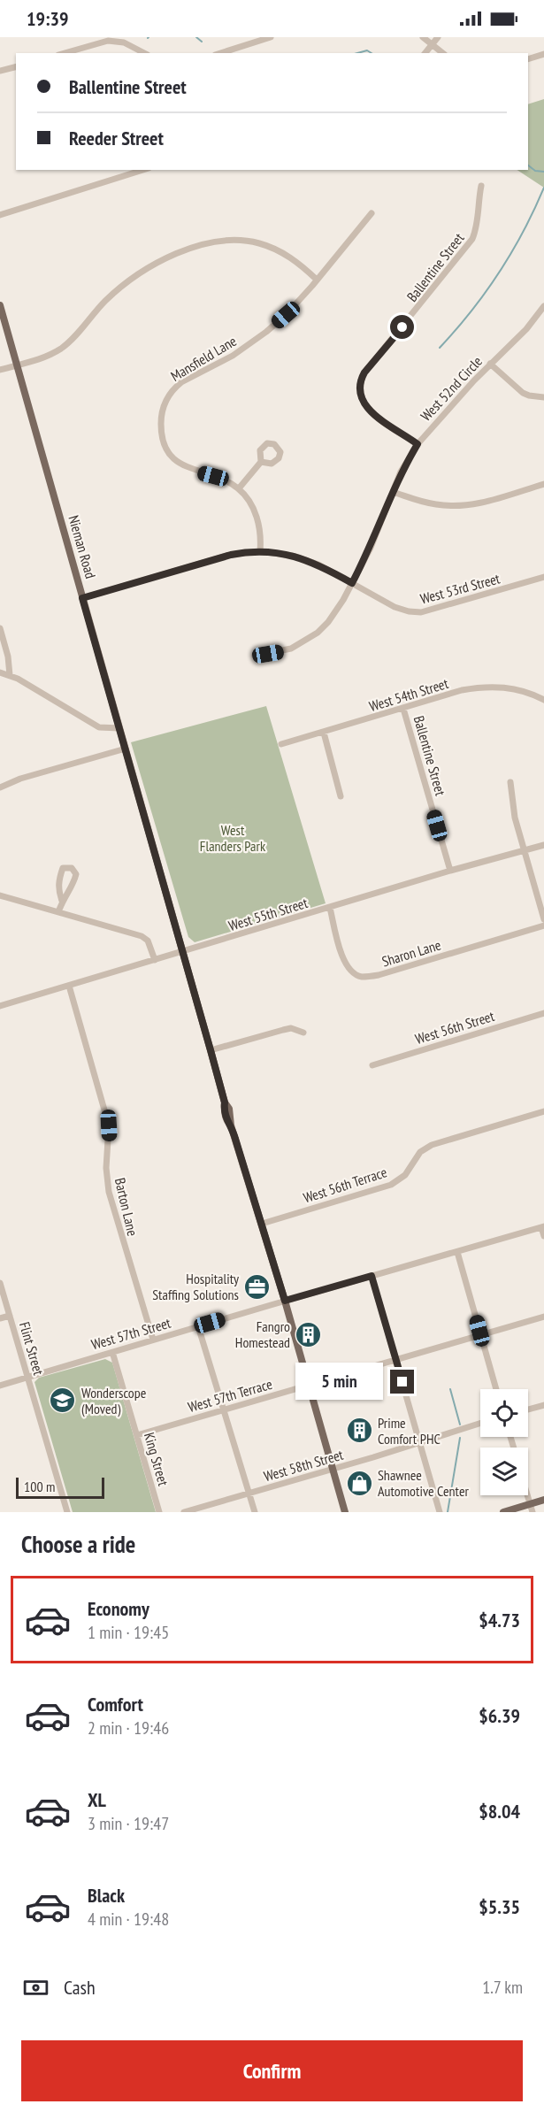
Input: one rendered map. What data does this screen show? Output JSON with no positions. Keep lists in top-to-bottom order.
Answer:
{
  "streets": {
    "main road": ["Nieman Road"],
    "street": [
      "Ballentine Street",
      "Mansfield Lane",
      "West 52nd Circle",
      "West 53rd Street",
      "West 54th Street",
      "West 55th Street",
      "Sharon Lane",
      "West 56th Street",
      "West 56th Terrace",
      "Barton Lane",
      "West 57th Street",
      "Flint Street",
      "West 57th Terrace",
      "King Street",
      "West 58th Street"
    ]
  },
  "crossings": [
    ["Ballentine Street", "West 52nd Circle"],
    ["Ballentine Street", "West 54th Street"],
    ["Ballentine Street", "West 55th Street"],
    ["West 52nd Circle", "West 53rd Street"],
    ["Nieman Road", "West 53rd Street"],
    ["Nieman Road", "West 55th Street"],
    ["Nieman Road", "West 56th Terrace"],
    ["Nieman Road", "West 57th Street"],
    ["Nieman Road", "West 57th Terrace"],
    ["Nieman Road", "West 58th Street"],
    ["West 55th Street", "Sharon Lane"],
    ["West 55th Street", "Barton Lane"],
    ["Barton Lane", "West 57th Street"],
    ["West 57th Street", "Flint Street"],
    ["West 57th Street", "King Street"],
    ["West 57th Terrace", "King Street"]
  ],
  "parks": ["West Flanders Park"],
  "places": {
    "office": ["Hospitality Staffing Solutions"],
    "building": ["Fangro Homestead", "Prime Comfort PHC"],
    "school or university": ["Wonderscope (Moved)"],
    "shop": ["Shawnee Automotive Center"]
  },
  "scale_bar": "100 m",
  "page": {
    "status": "19:39",
    "banner": ["Ballentine Street", "Reeder Street"],
    "bubble": "5 min",
    "scale": "100 m",
    "heading": "Choose a ride",
    "list": [
      {
        "name": "Economy",
        "note": "1 min · 19:45",
        "value": "$4.73"
      },
      {
        "name": "Comfort",
        "note": "2 min · 19:46",
        "value": "$6.39"
      },
      {
        "name": "XL",
        "note": "3 min · 19:47",
        "value": "$8.04"
      },
      {
        "name": "Black",
        "note": "4 min · 19:48",
        "value": "$5.35"
      }
    ],
    "pay": ["Cash", "1.7 km"],
    "buttons": "Confirm"
  }
}
